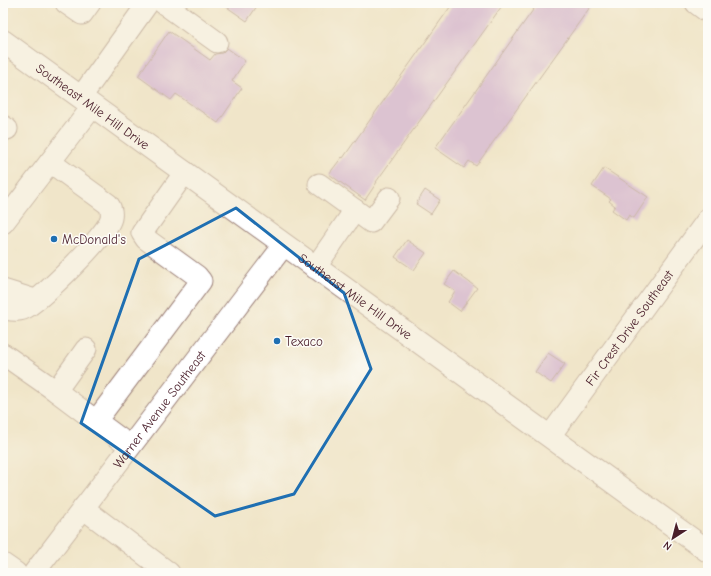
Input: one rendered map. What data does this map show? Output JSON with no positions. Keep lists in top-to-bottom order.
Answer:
{
  "streets": {
    "main road": ["Southeast Mile Hill Drive"],
    "street": ["Fir Crest Drive Southeast", "Warner Avenue Southeast"]
  },
  "crossings": [
    ["Southeast Mile Hill Drive", "Fir Crest Drive Southeast"],
    ["Southeast Mile Hill Drive", "Warner Avenue Southeast"]
  ],
  "places": ["McDonald's", "Texaco"],
  "north": "bottom left"
}
